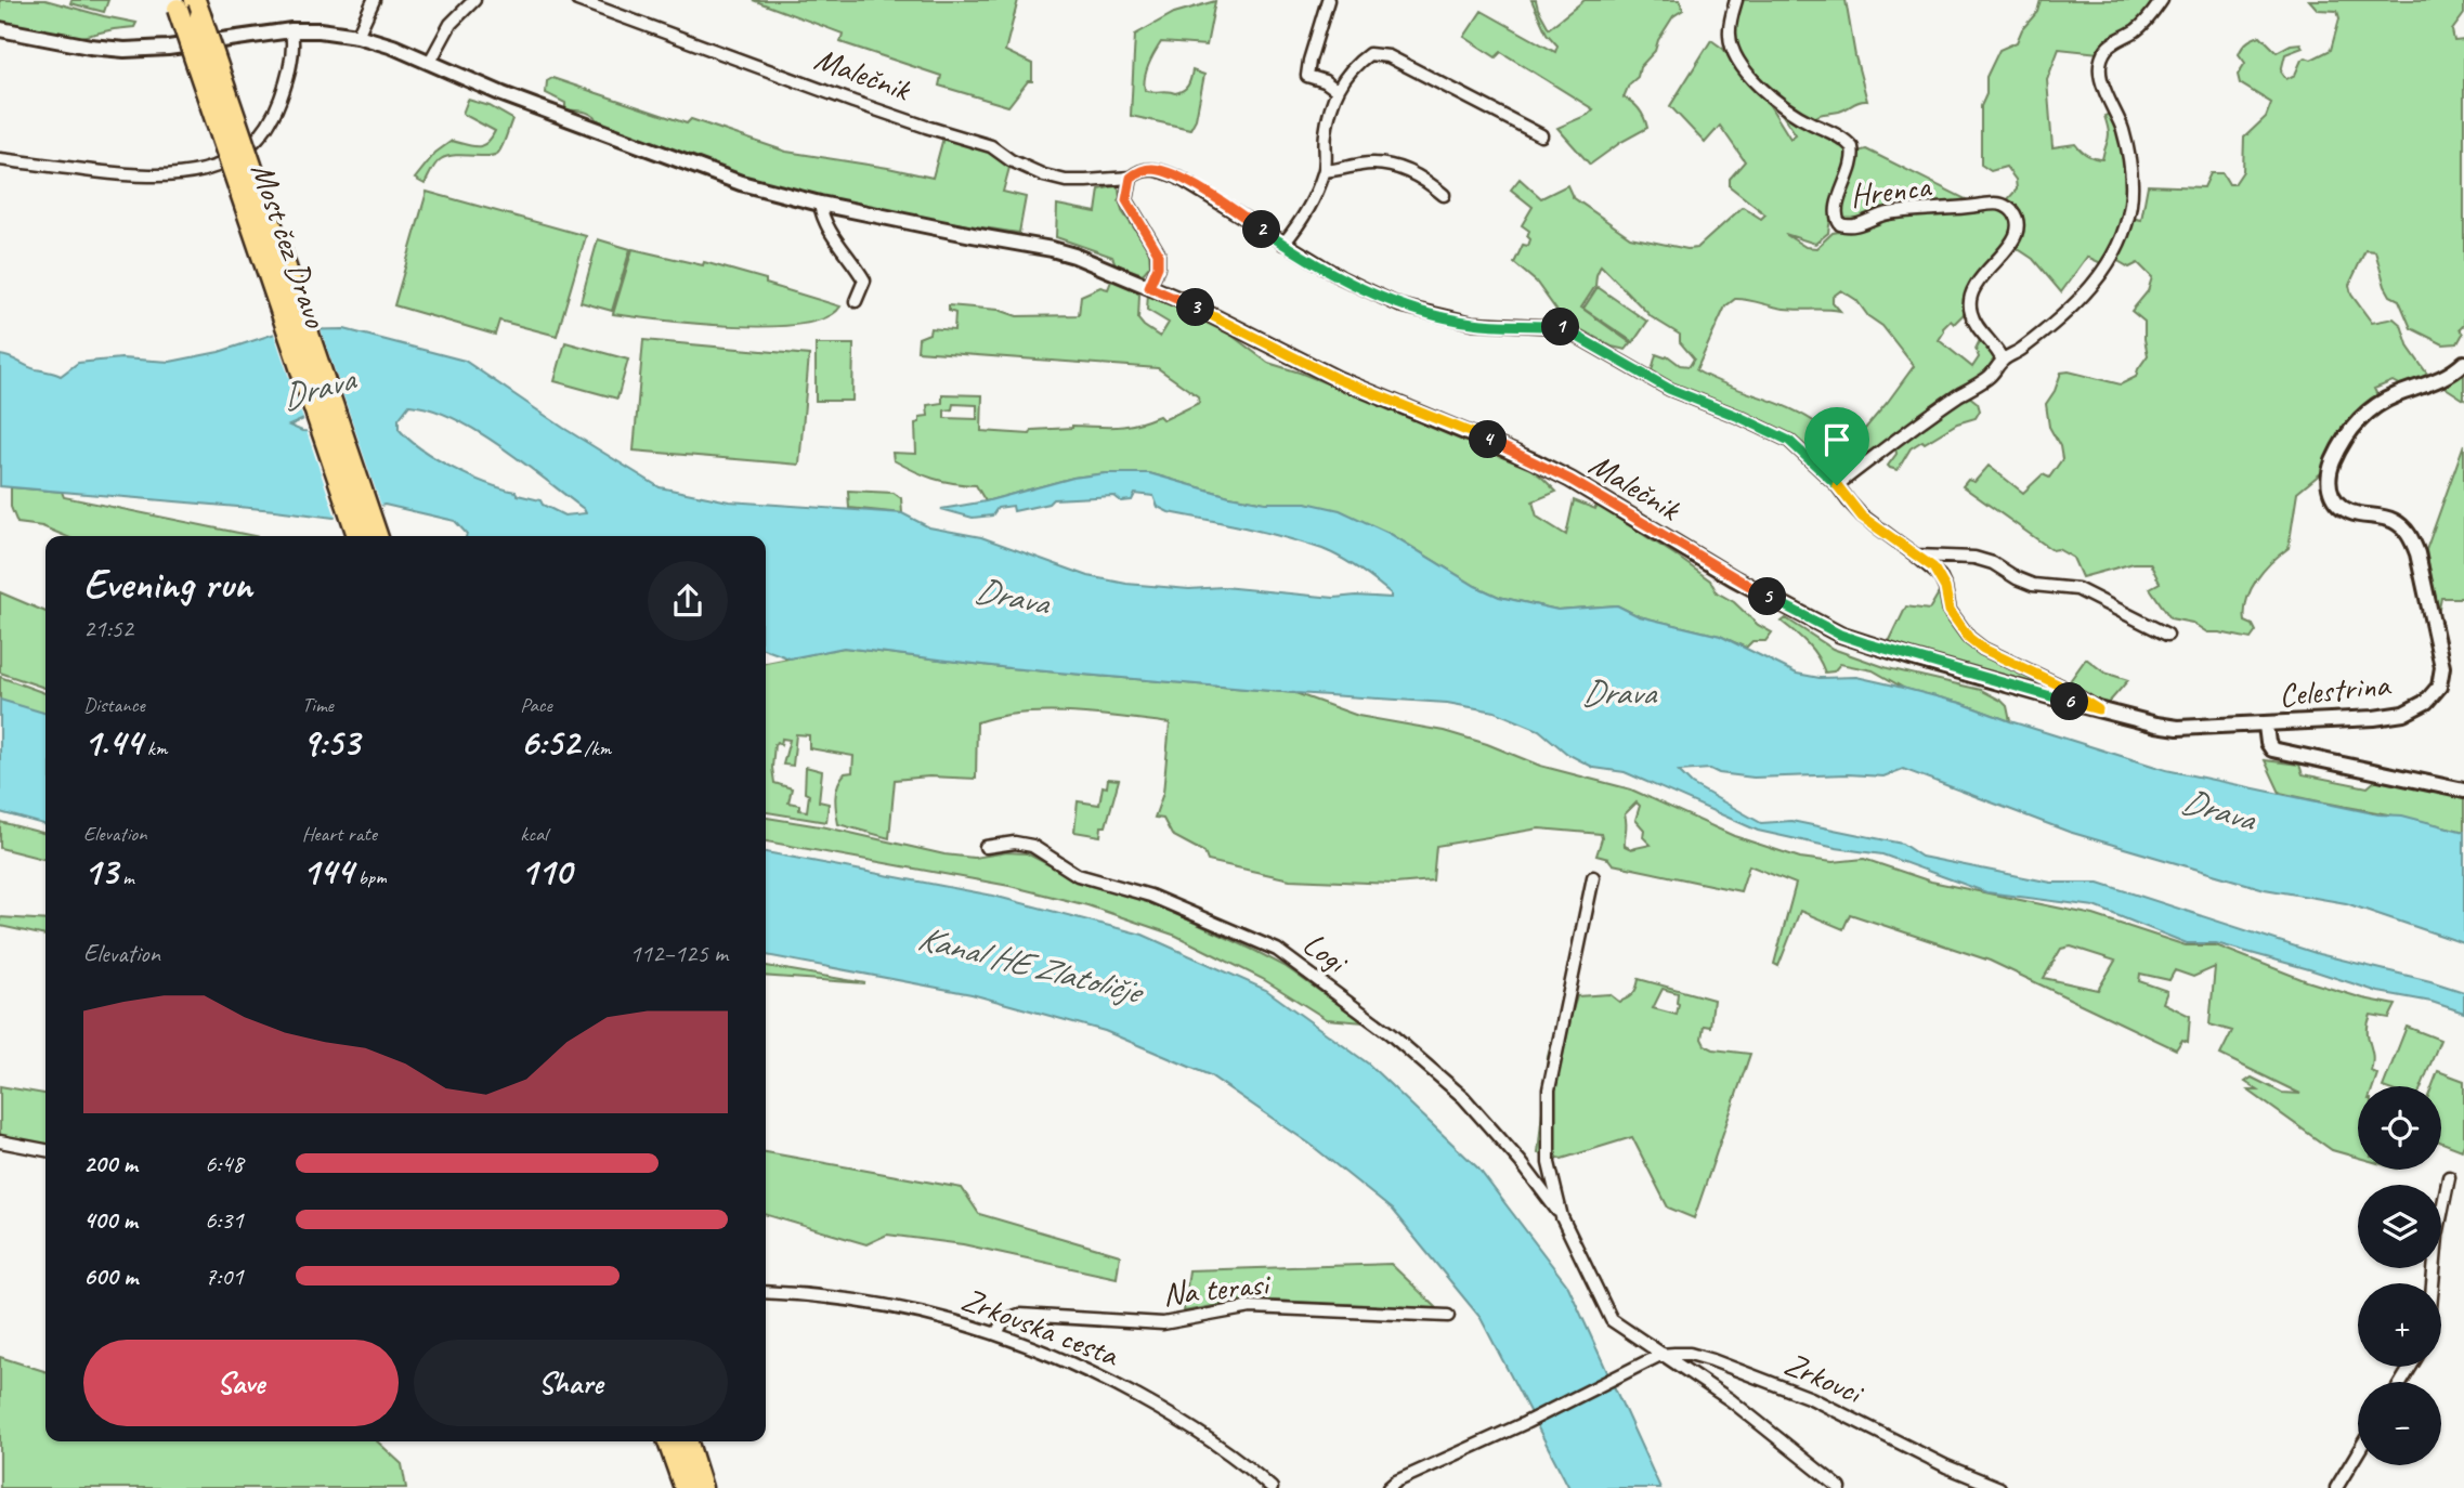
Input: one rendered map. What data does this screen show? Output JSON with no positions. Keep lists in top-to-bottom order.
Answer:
{
  "streets": {
    "highway": ["Most čez Dravo"],
    "street": [
      "Malečnik",
      "Hrenca",
      "Celestrina",
      "Logi",
      "Na terasi",
      "Zrkovska cesta",
      "Zrkovci"
    ]
  },
  "crossings": [
    ["Malečnik", "Celestrina"],
    ["Logi", "Zrkovci"],
    ["Na terasi", "Zrkovska cesta"]
  ],
  "water": ["Drava", "Kanal HE Zlatoličje"],
  "page": {
    "pins": [
      "2",
      "3",
      "1",
      "4",
      "5",
      "6"
    ],
    "heading": ["Evening run", "21:52"],
    "stats": [
      ["Distance", "1.44 km"],
      ["Time", "9:53"],
      ["Pace", "6:52 /km"],
      ["Elevation", "13 m"],
      ["Heart rate", "144 bpm"],
      ["kcal", "110"]
    ],
    "chart": ["Elevation", "112–125 m"],
    "map_buttons": ["+", "−"],
    "list": [
      {
        "name": "200 m",
        "note": "6:48"
      },
      {
        "name": "400 m",
        "note": "6:31"
      },
      {
        "name": "600 m",
        "note": "7:01"
      }
    ],
    "buttons": ["Save", "Share"]
  }
}
